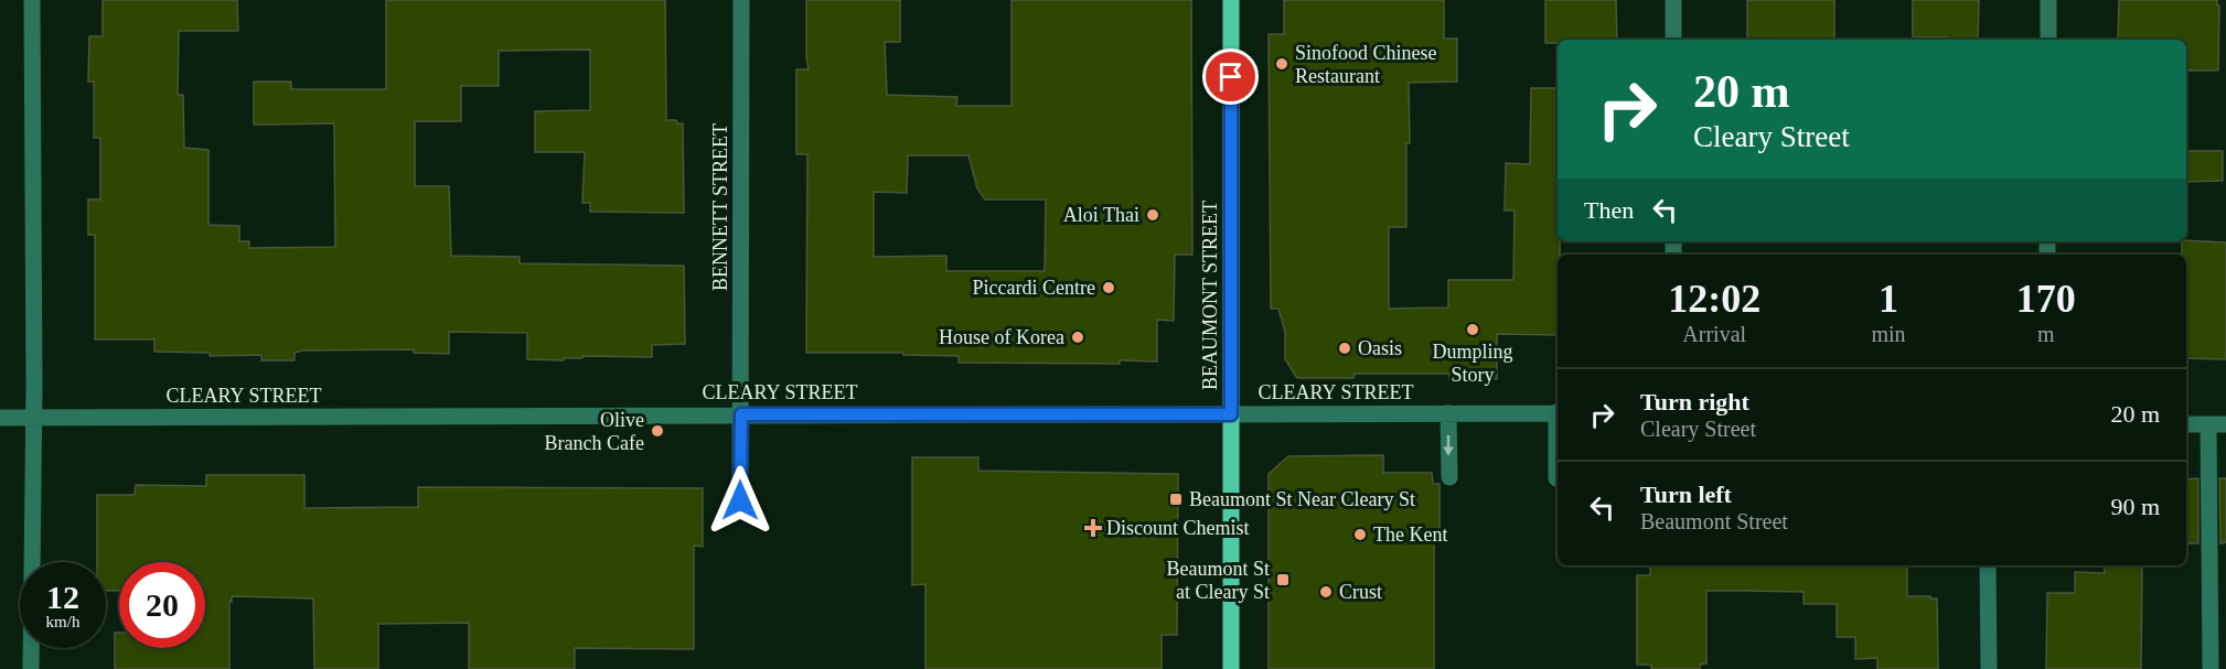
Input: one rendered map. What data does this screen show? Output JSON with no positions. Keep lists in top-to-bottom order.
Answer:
{
  "streets": {
    "main road": ["BEAUMONT STREET"],
    "street": ["BENNETT STREET", "CLEARY STREET"]
  },
  "crossings": [
    ["BENNETT STREET", "CLEARY STREET"],
    ["BEAUMONT STREET", "CLEARY STREET"]
  ],
  "places": {
    "other": [
      "Sinofood Chinese Restaurant",
      "Aloi Thai",
      "Piccardi Centre",
      "Dumpling Story",
      "House of Korea",
      "Oasis",
      "Olive Branch Cafe",
      "The Kent",
      "Crust"
    ],
    "transit": ["Beaumont St Near Cleary St", "Beaumont St at Cleary St"],
    "health": ["Discount Chemist"]
  },
  "page": {
    "turn": ["20 m", "Cleary Street"],
    "then": "Then",
    "eta": [
      "12:02",
      "Arrival",
      "1",
      "min",
      "170",
      "m"
    ],
    "list": [
      {
        "name": "Turn right",
        "note": "Cleary Street",
        "value": "20 m"
      },
      {
        "name": "Turn left",
        "note": "Beaumont Street",
        "value": "90 m"
      }
    ],
    "speed": "12 km/h",
    "limit": "20"
  }
}
